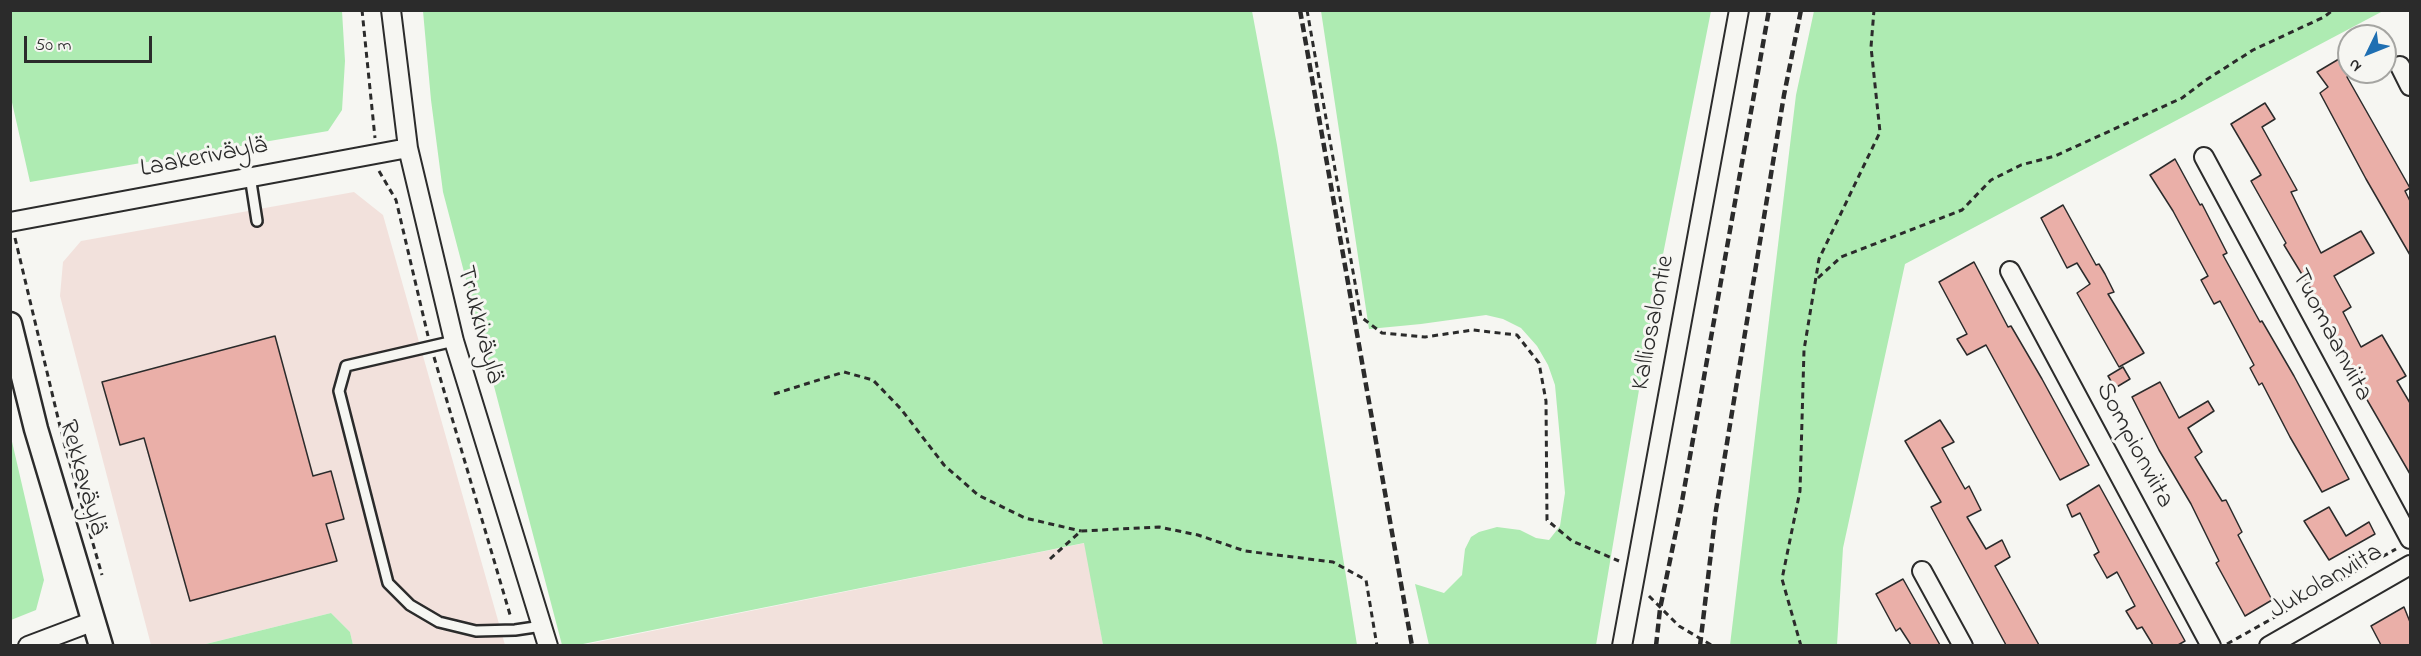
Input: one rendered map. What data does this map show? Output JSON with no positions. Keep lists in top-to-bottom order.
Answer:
{
  "streets": {
    "street": [
      "Laakeriväylä",
      "Kalliosalontie",
      "Trukkiväylä",
      "Tuomaanviita",
      "Sompionviita",
      "Rekkaväylä",
      "Jukolanviita"
    ]
  },
  "crossings": [
    ["Laakeriväylä", "Trukkiväylä"]
  ],
  "scale_bar": "50 m",
  "north": "bottom left"
}
